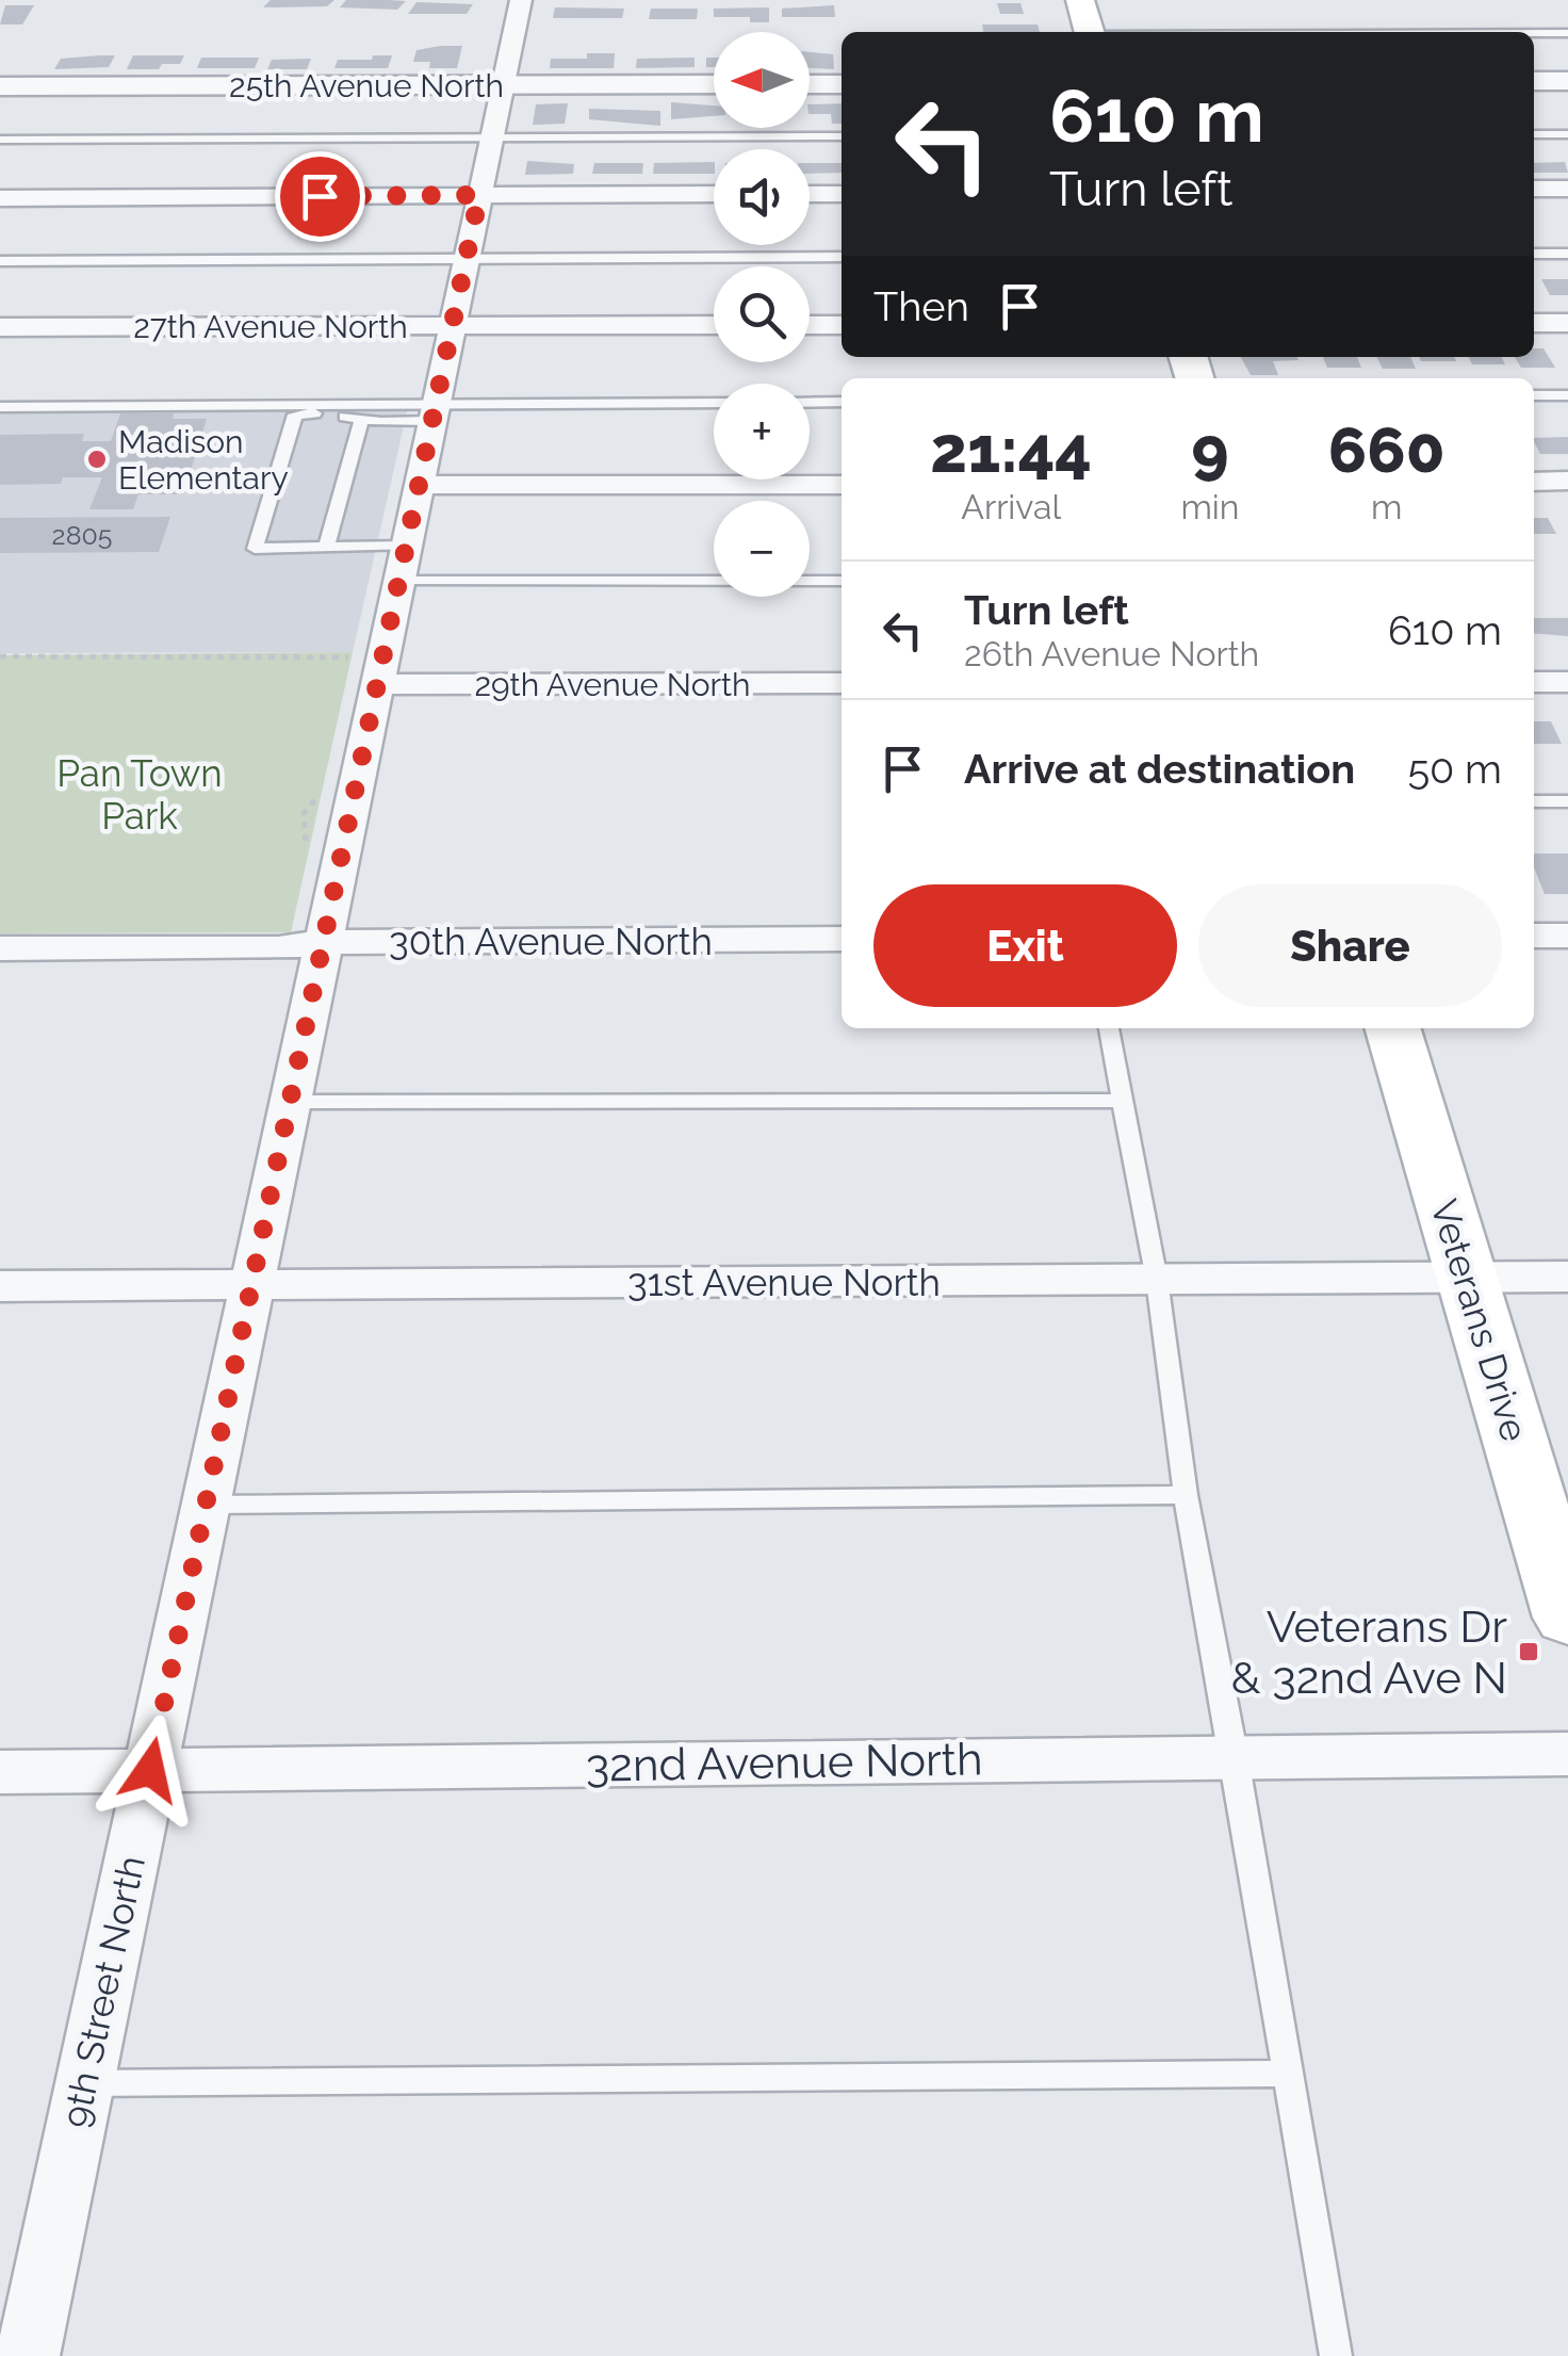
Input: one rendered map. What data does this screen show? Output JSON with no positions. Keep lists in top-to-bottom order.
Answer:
{
  "streets": {
    "main road": ["Veterans Drive"],
    "street": [
      "25th Avenue North",
      "27th Avenue North",
      "29th Avenue North",
      "30th Avenue North",
      "31st Avenue North",
      "32nd Avenue North",
      "9th Street North"
    ]
  },
  "crossings": [
    ["25th Avenue North", "9th Street North"],
    ["27th Avenue North", "9th Street North"],
    ["29th Avenue North", "9th Street North"],
    ["30th Avenue North", "9th Street North"],
    ["31st Avenue North", "Veterans Drive"],
    ["31st Avenue North", "9th Street North"],
    ["32nd Avenue North", "9th Street North"]
  ],
  "parks": ["Pan Town Park"],
  "places": {
    "other": ["Madison Elementary"],
    "transit": ["Veterans Dr & 32nd Ave N"]
  },
  "house_numbers": ["2805"],
  "north": "left",
  "page": {
    "map_buttons": ["+", "−"],
    "turn": ["610 m", "Turn left"],
    "then": "Then",
    "eta": [
      "21:44",
      "Arrival",
      "9",
      "min",
      "660",
      "m"
    ],
    "list": [
      {
        "name": "Turn left",
        "note": "26th Avenue North",
        "value": "610 m"
      },
      {
        "name": "Arrive at destination",
        "value": "50 m"
      }
    ],
    "buttons": ["Exit", "Share"]
  }
}
